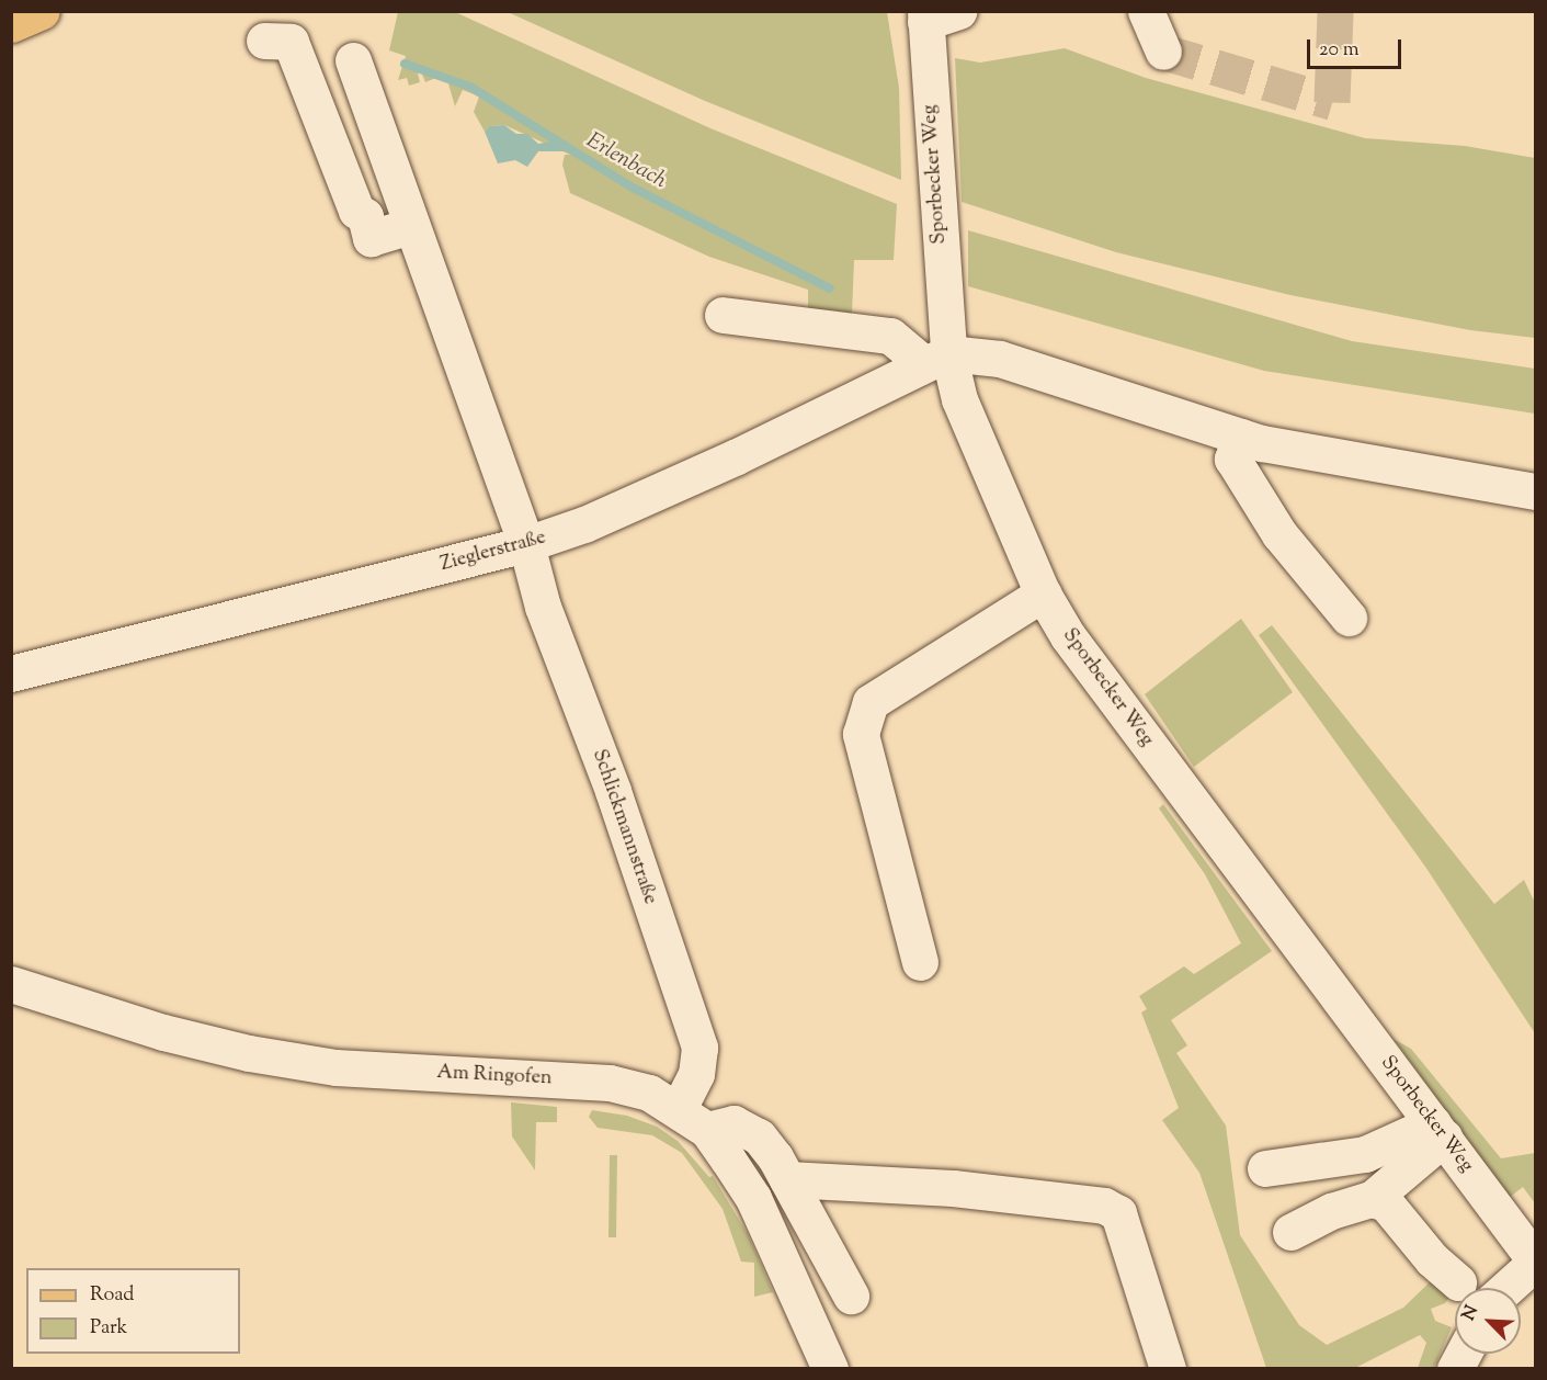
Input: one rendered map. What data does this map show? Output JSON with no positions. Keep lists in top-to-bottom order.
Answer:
{
  "streets": {
    "street": [
      "Sporbecker Weg",
      "Zieglerstraße",
      "Schlickmannstraße",
      "Am Ringofen"
    ]
  },
  "crossings": [
    ["Sporbecker Weg", "Zieglerstraße"],
    ["Zieglerstraße", "Schlickmannstraße"],
    ["Schlickmannstraße", "Am Ringofen"]
  ],
  "water": ["Erlenbach"],
  "legend": ["Road", "Park"],
  "scale_bar": "20 m",
  "north": "top left"
}
